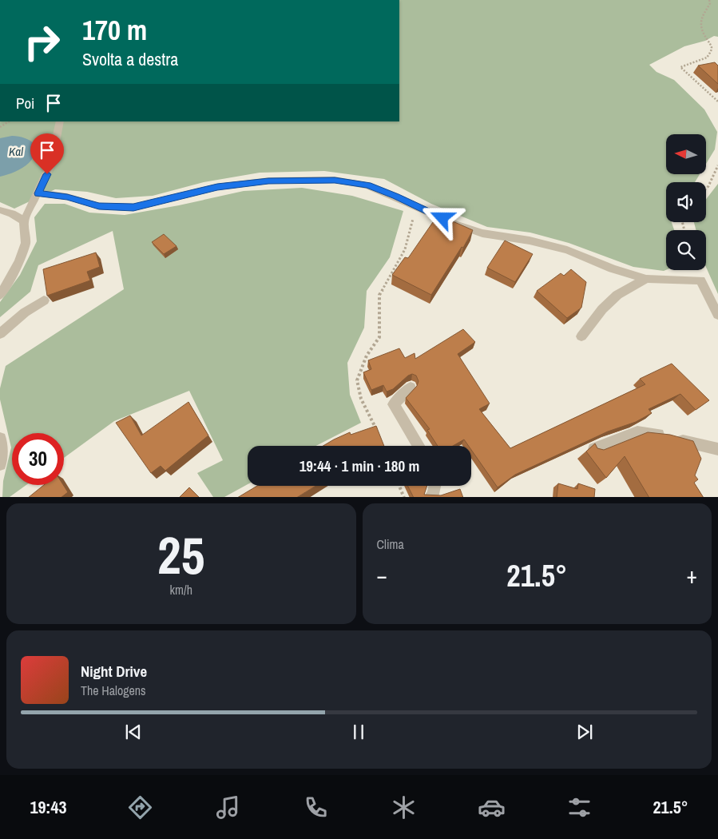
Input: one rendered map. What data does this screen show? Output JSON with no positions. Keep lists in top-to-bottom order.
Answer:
{
  "water": ["Kal"],
  "north": "left",
  "page": {
    "turn": ["170 m", "Svolta a destra"],
    "then": "Poi",
    "limit": "30",
    "trip": "19:44 · 1 min · 180 m",
    "tile": [
      ["25", "km/h"],
      "Clima"
    ],
    "heat": ["−", "21.5°", "+"],
    "song": ["Night Drive", "The Halogens"],
    "tabs": ["19:43", "21.5°"]
  }
}
